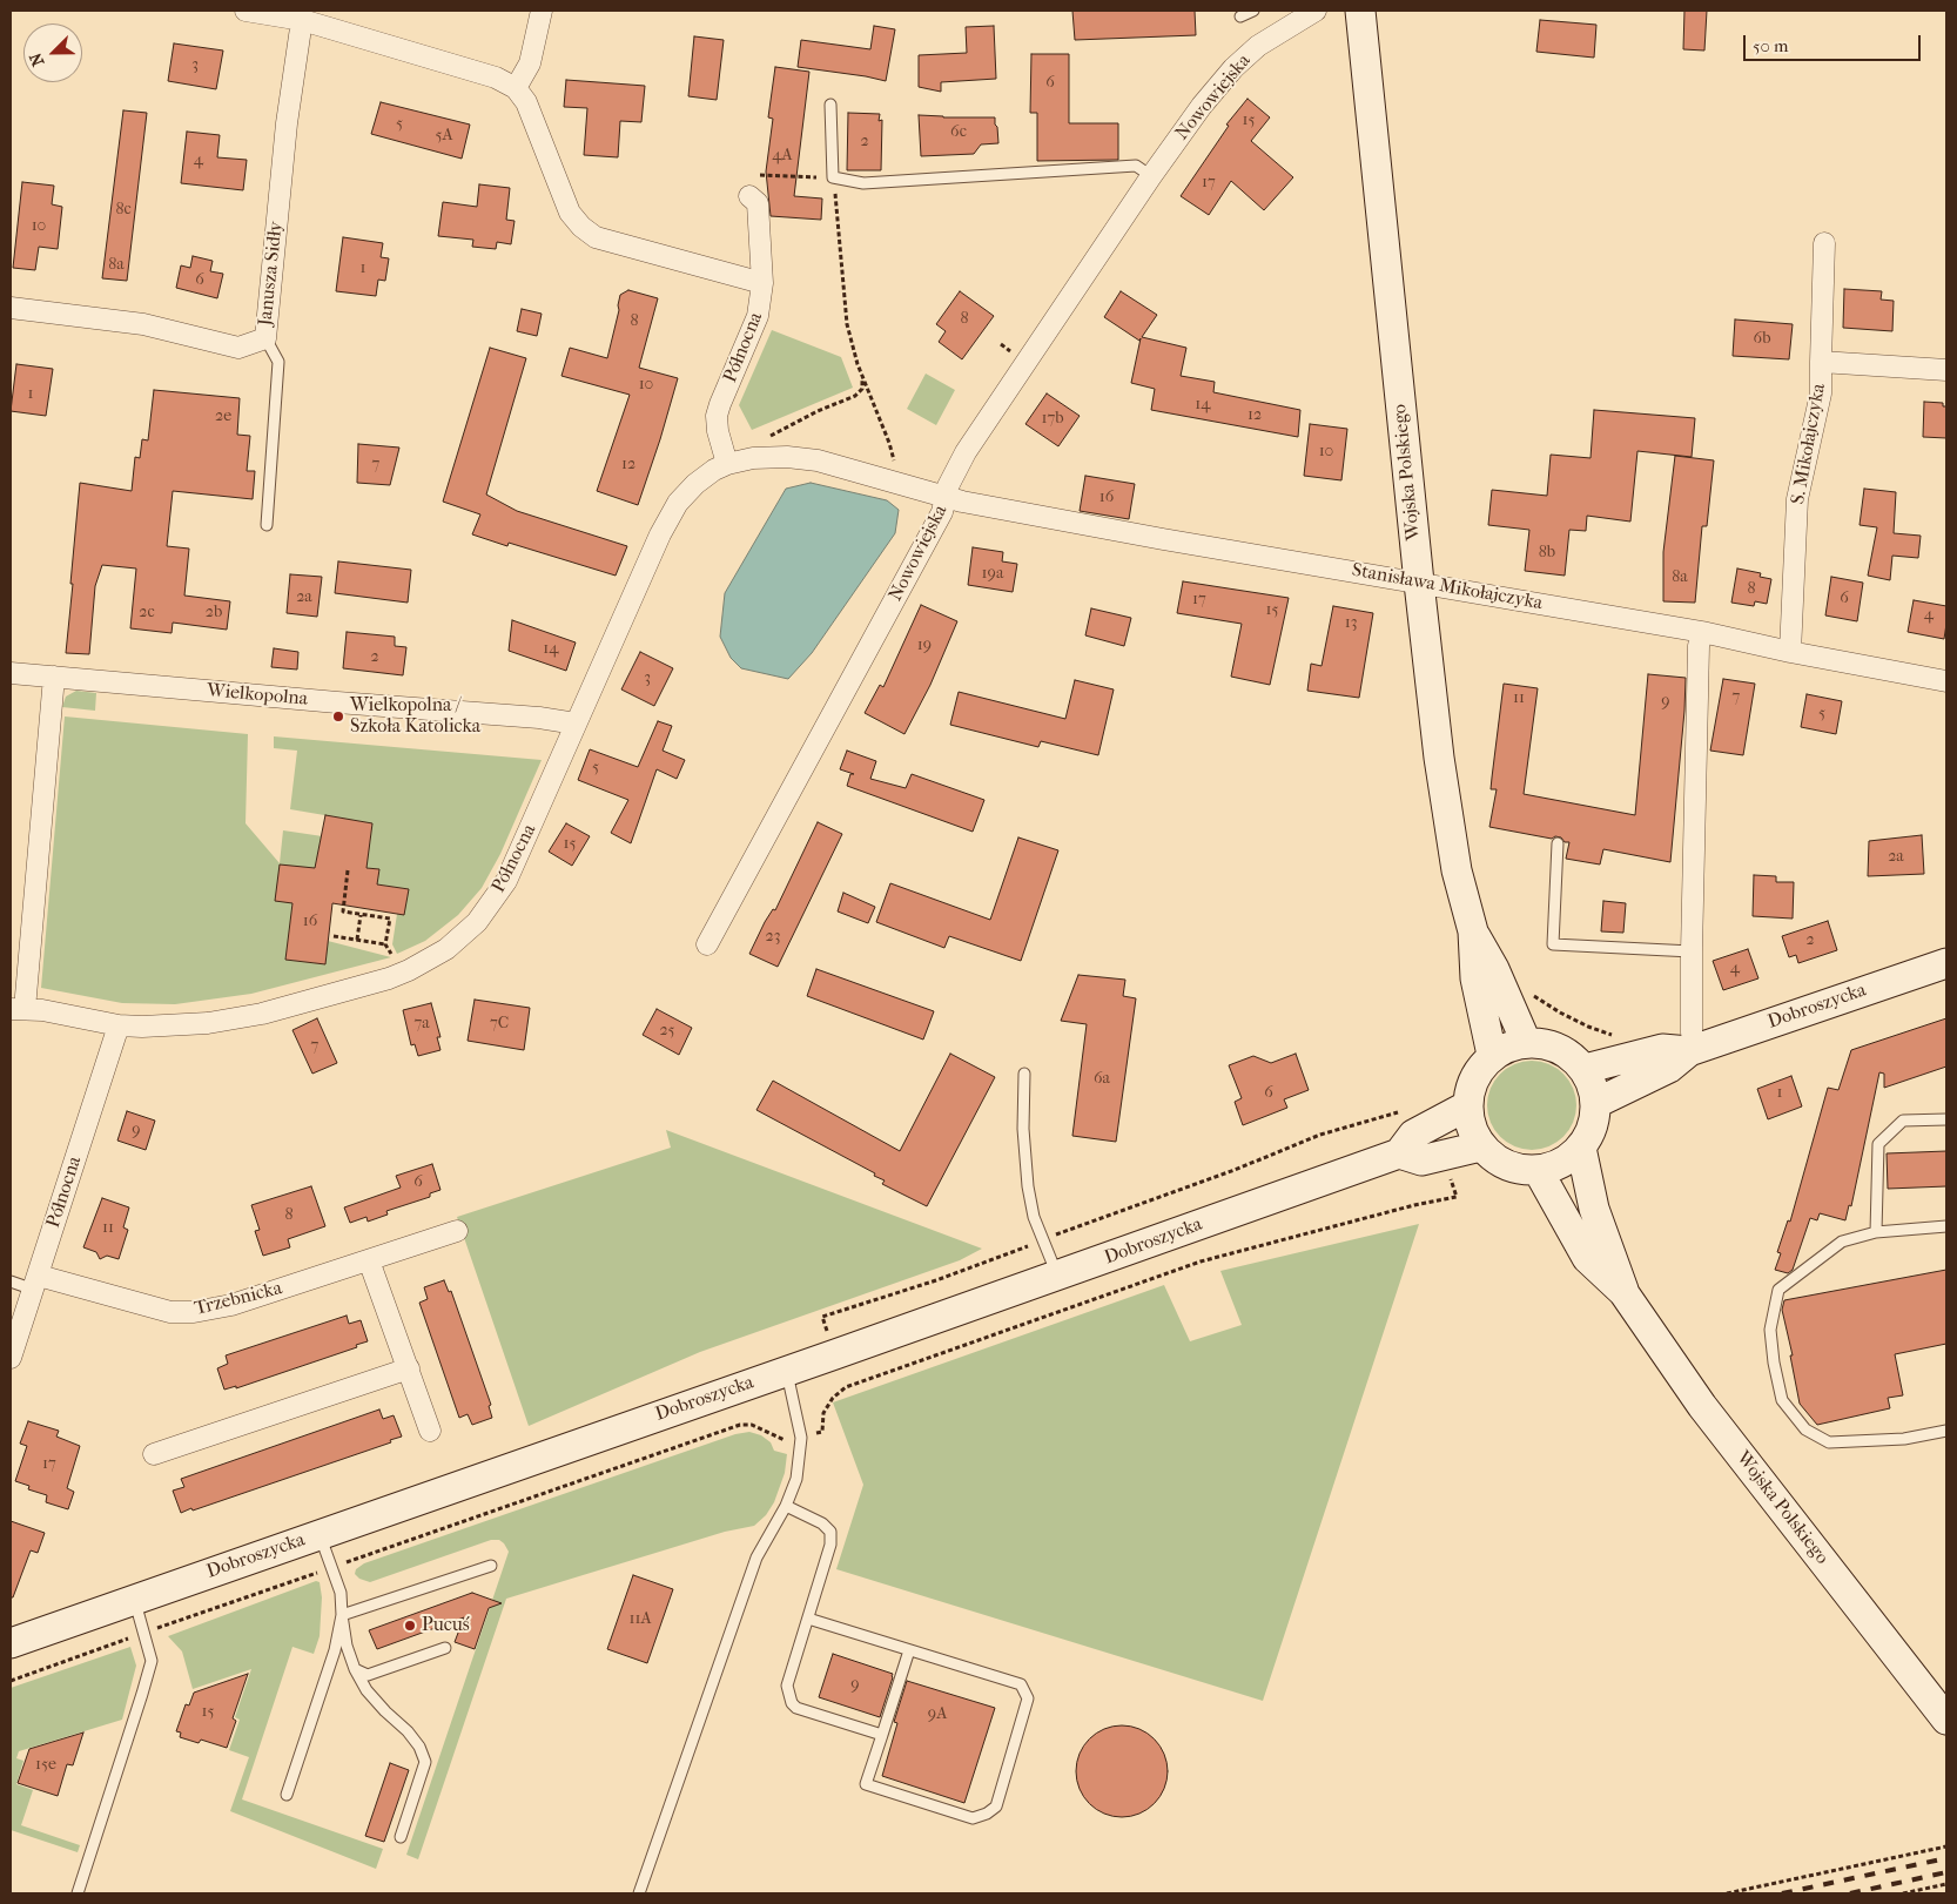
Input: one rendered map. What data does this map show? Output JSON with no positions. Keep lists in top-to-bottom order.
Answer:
{
  "streets": {
    "main road": ["Wojska Polskiego", "Dobroszycka"],
    "street": [
      "Nowowiejska",
      "Janusza Sidły",
      "Północna",
      "S. Mikołajczyka",
      "Stanisława Mikołajczyka",
      "Wielkopolna",
      "Trzebnicka"
    ]
  },
  "crossings": [
    ["Nowowiejska", "Północna"],
    ["Nowowiejska", "Stanisława Mikołajczyka"],
    ["Północna", "Stanisława Mikołajczyka"],
    ["Północna", "Wielkopolna"],
    ["Północna", "Trzebnicka"],
    ["S. Mikołajczyka", "Stanisława Mikołajczyka"],
    ["Wojska Polskiego", "Stanisława Mikołajczyka"],
    ["Wojska Polskiego", "Dobroszycka"]
  ],
  "places": ["Wielkopolna / Szkoła Katolicka", "Pucuś"],
  "house_numbers": [
    "3",
    "6",
    "15",
    "5",
    "6c",
    "5A",
    "2",
    "4A",
    "4",
    "17",
    "8c",
    "10",
    "8a",
    "1",
    "6",
    "8",
    "8",
    "6b",
    "10",
    "1",
    "14",
    "12",
    "2e",
    "17b",
    "10",
    "7",
    "12",
    "16",
    "8b",
    "19a",
    "8a",
    "8",
    "2a",
    "6",
    "17",
    "15",
    "2c",
    "2b",
    "4",
    "13",
    "19",
    "14",
    "2",
    "3",
    "7",
    "11",
    "9",
    "5",
    "5",
    "15",
    "2a",
    "16",
    "23",
    "2",
    "4",
    "7a",
    "7C",
    "25",
    "7",
    "6a",
    "6",
    "1",
    "9",
    "6",
    "8",
    "11",
    "17",
    "11A",
    "9",
    "15",
    "9A",
    "15e"
  ],
  "scale_bar": "50 m",
  "north": "bottom left"
}
